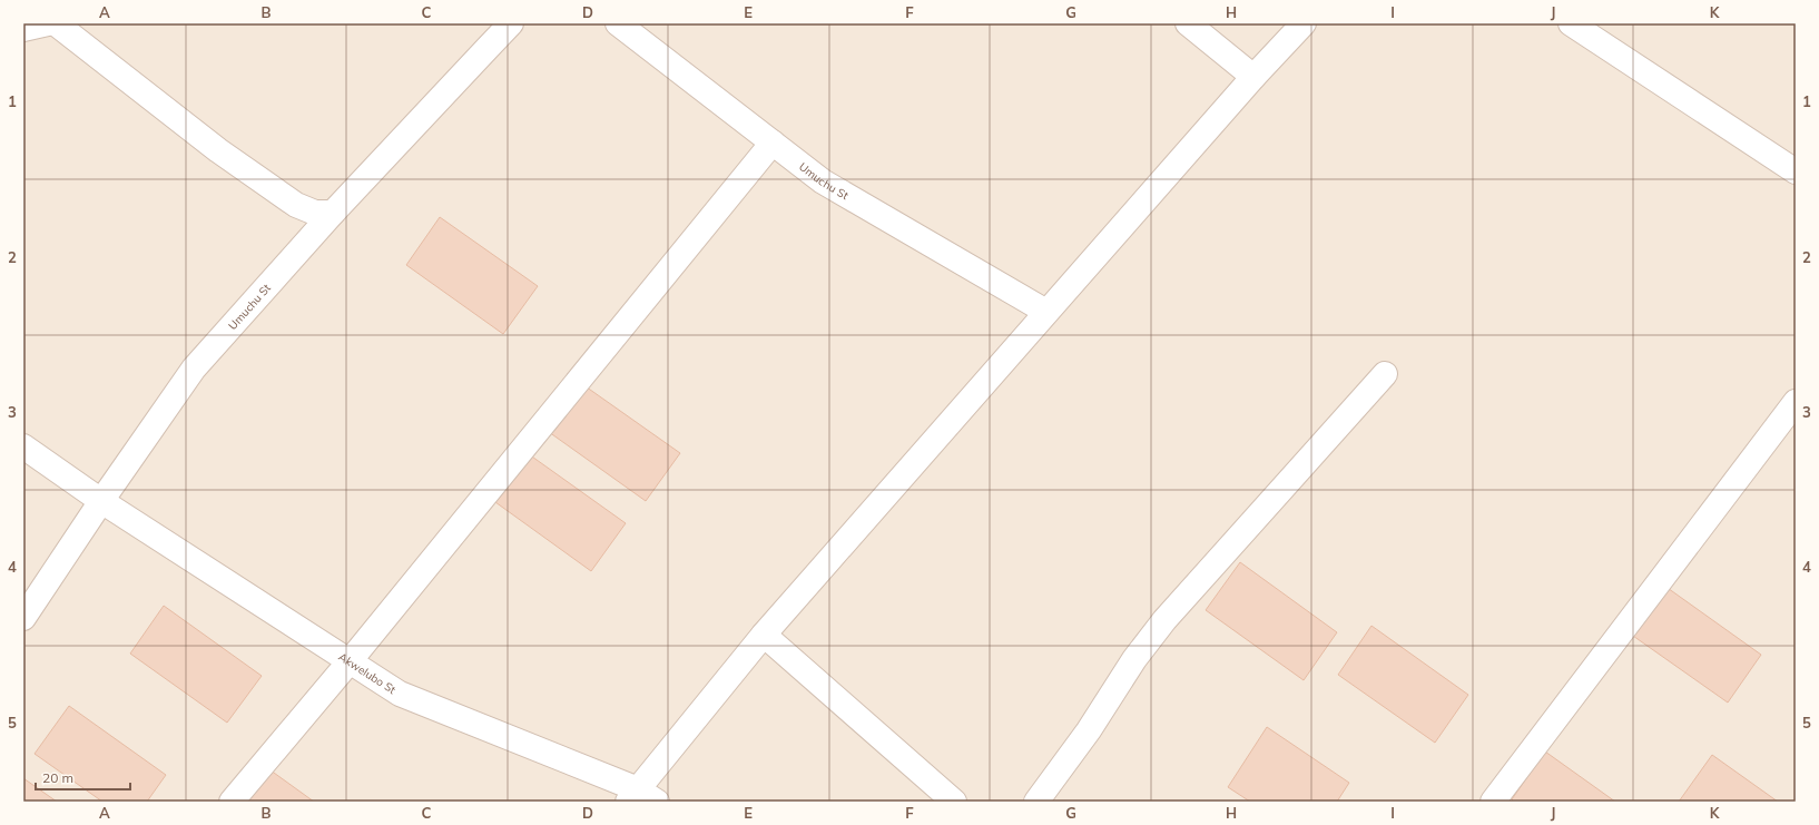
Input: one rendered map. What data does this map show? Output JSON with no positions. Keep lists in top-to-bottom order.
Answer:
{
  "streets": {
    "street": ["Umuchu St", "Akwelubo St"]
  },
  "crossings": [
    ["Umuchu St", "Akwelubo St"]
  ],
  "scale_bar": "20 m",
  "grid": {
    "columns": [
      "A",
      "B",
      "C",
      "D",
      "E",
      "F",
      "G",
      "H",
      "I",
      "J",
      "K"
    ],
    "rows": [
      "1",
      "2",
      "3",
      "4",
      "5"
    ]
  }
}
